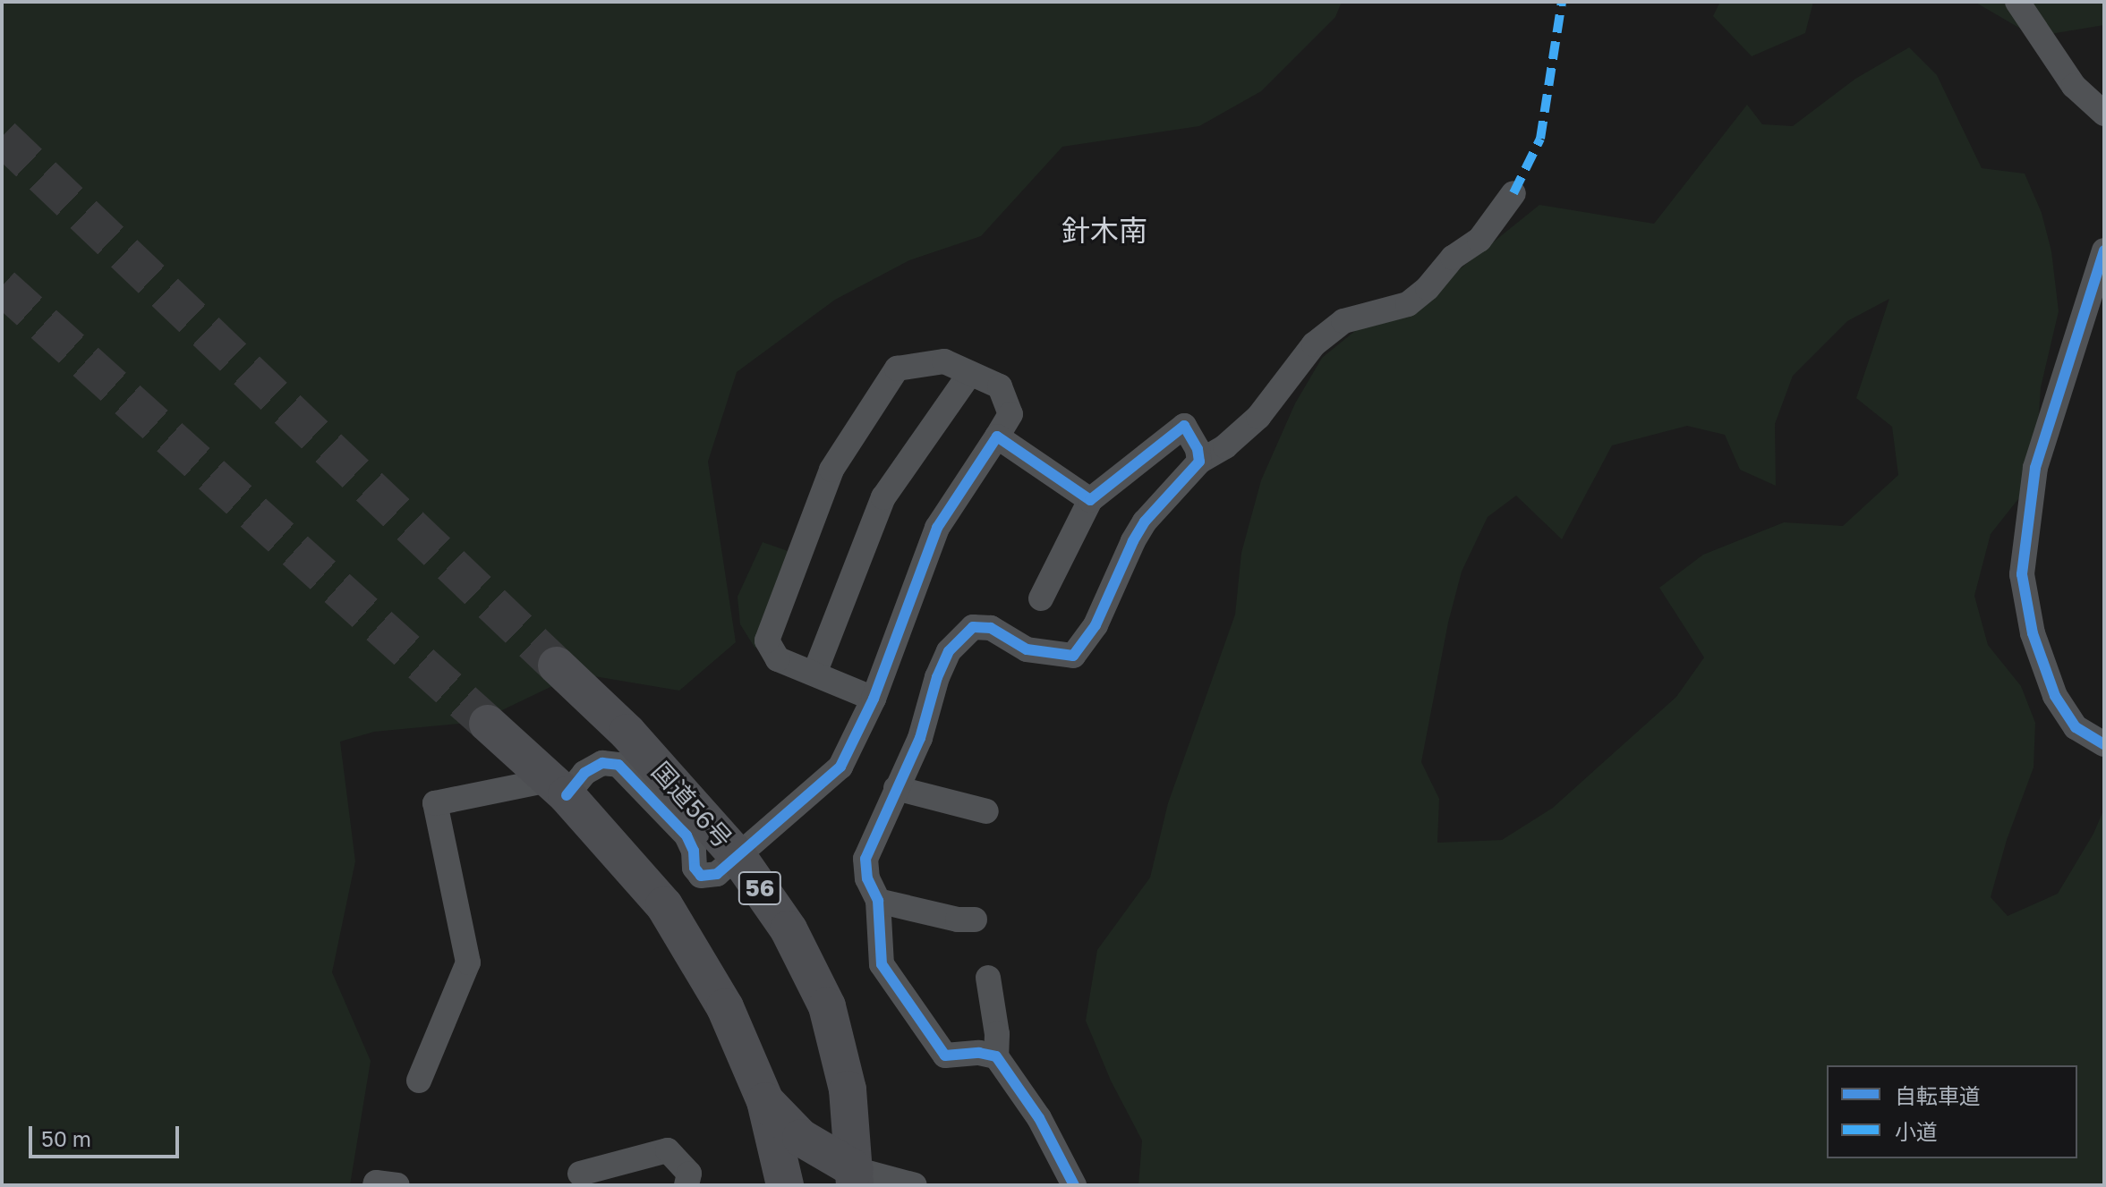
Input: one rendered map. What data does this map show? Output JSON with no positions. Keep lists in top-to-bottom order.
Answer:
{
  "streets": {
    "highway": ["国道56号", "56"]
  },
  "districts": ["針木南"],
  "legend": ["自転車道", "小道"],
  "scale_bar": "50 m"
}
